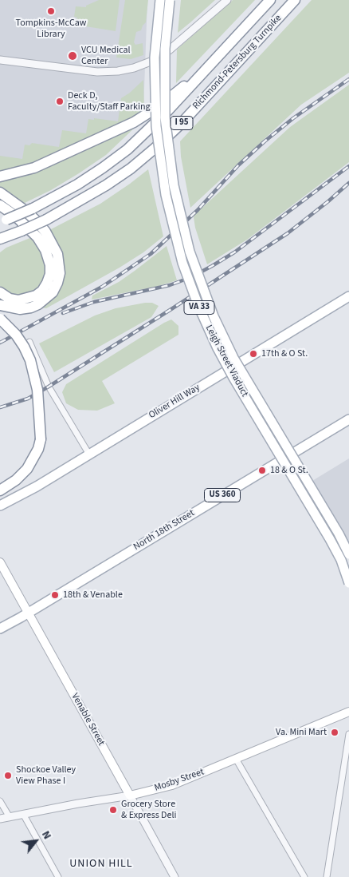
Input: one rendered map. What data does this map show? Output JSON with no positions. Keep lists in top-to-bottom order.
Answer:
{
  "streets": {
    "highway": ["Richmond-Petersburg Turnpike", "I 95"],
    "main road": [
      "VA 33",
      "Leigh Street Viaduct",
      "Oliver Hill Way",
      "US 360",
      "North 18th Street",
      "Venable Street",
      "Mosby Street"
    ]
  },
  "crossings": [
    ["Richmond-Petersburg Turnpike", "I 95"],
    ["North 18th Street", "Venable Street"],
    ["Venable Street", "Mosby Street"]
  ],
  "districts": ["UNION HILL"],
  "places": [
    "Tompkins-McCaw Library",
    "VCU Medical Center",
    "Deck D, Faculty/Staff Parking",
    "17th & O St.",
    "18 & O St.",
    "18th & Venable",
    "Va. Mini Mart",
    "Shockoe Valley View Phase I",
    "Grocery Store & Express Deli"
  ],
  "north": "top right"
}
